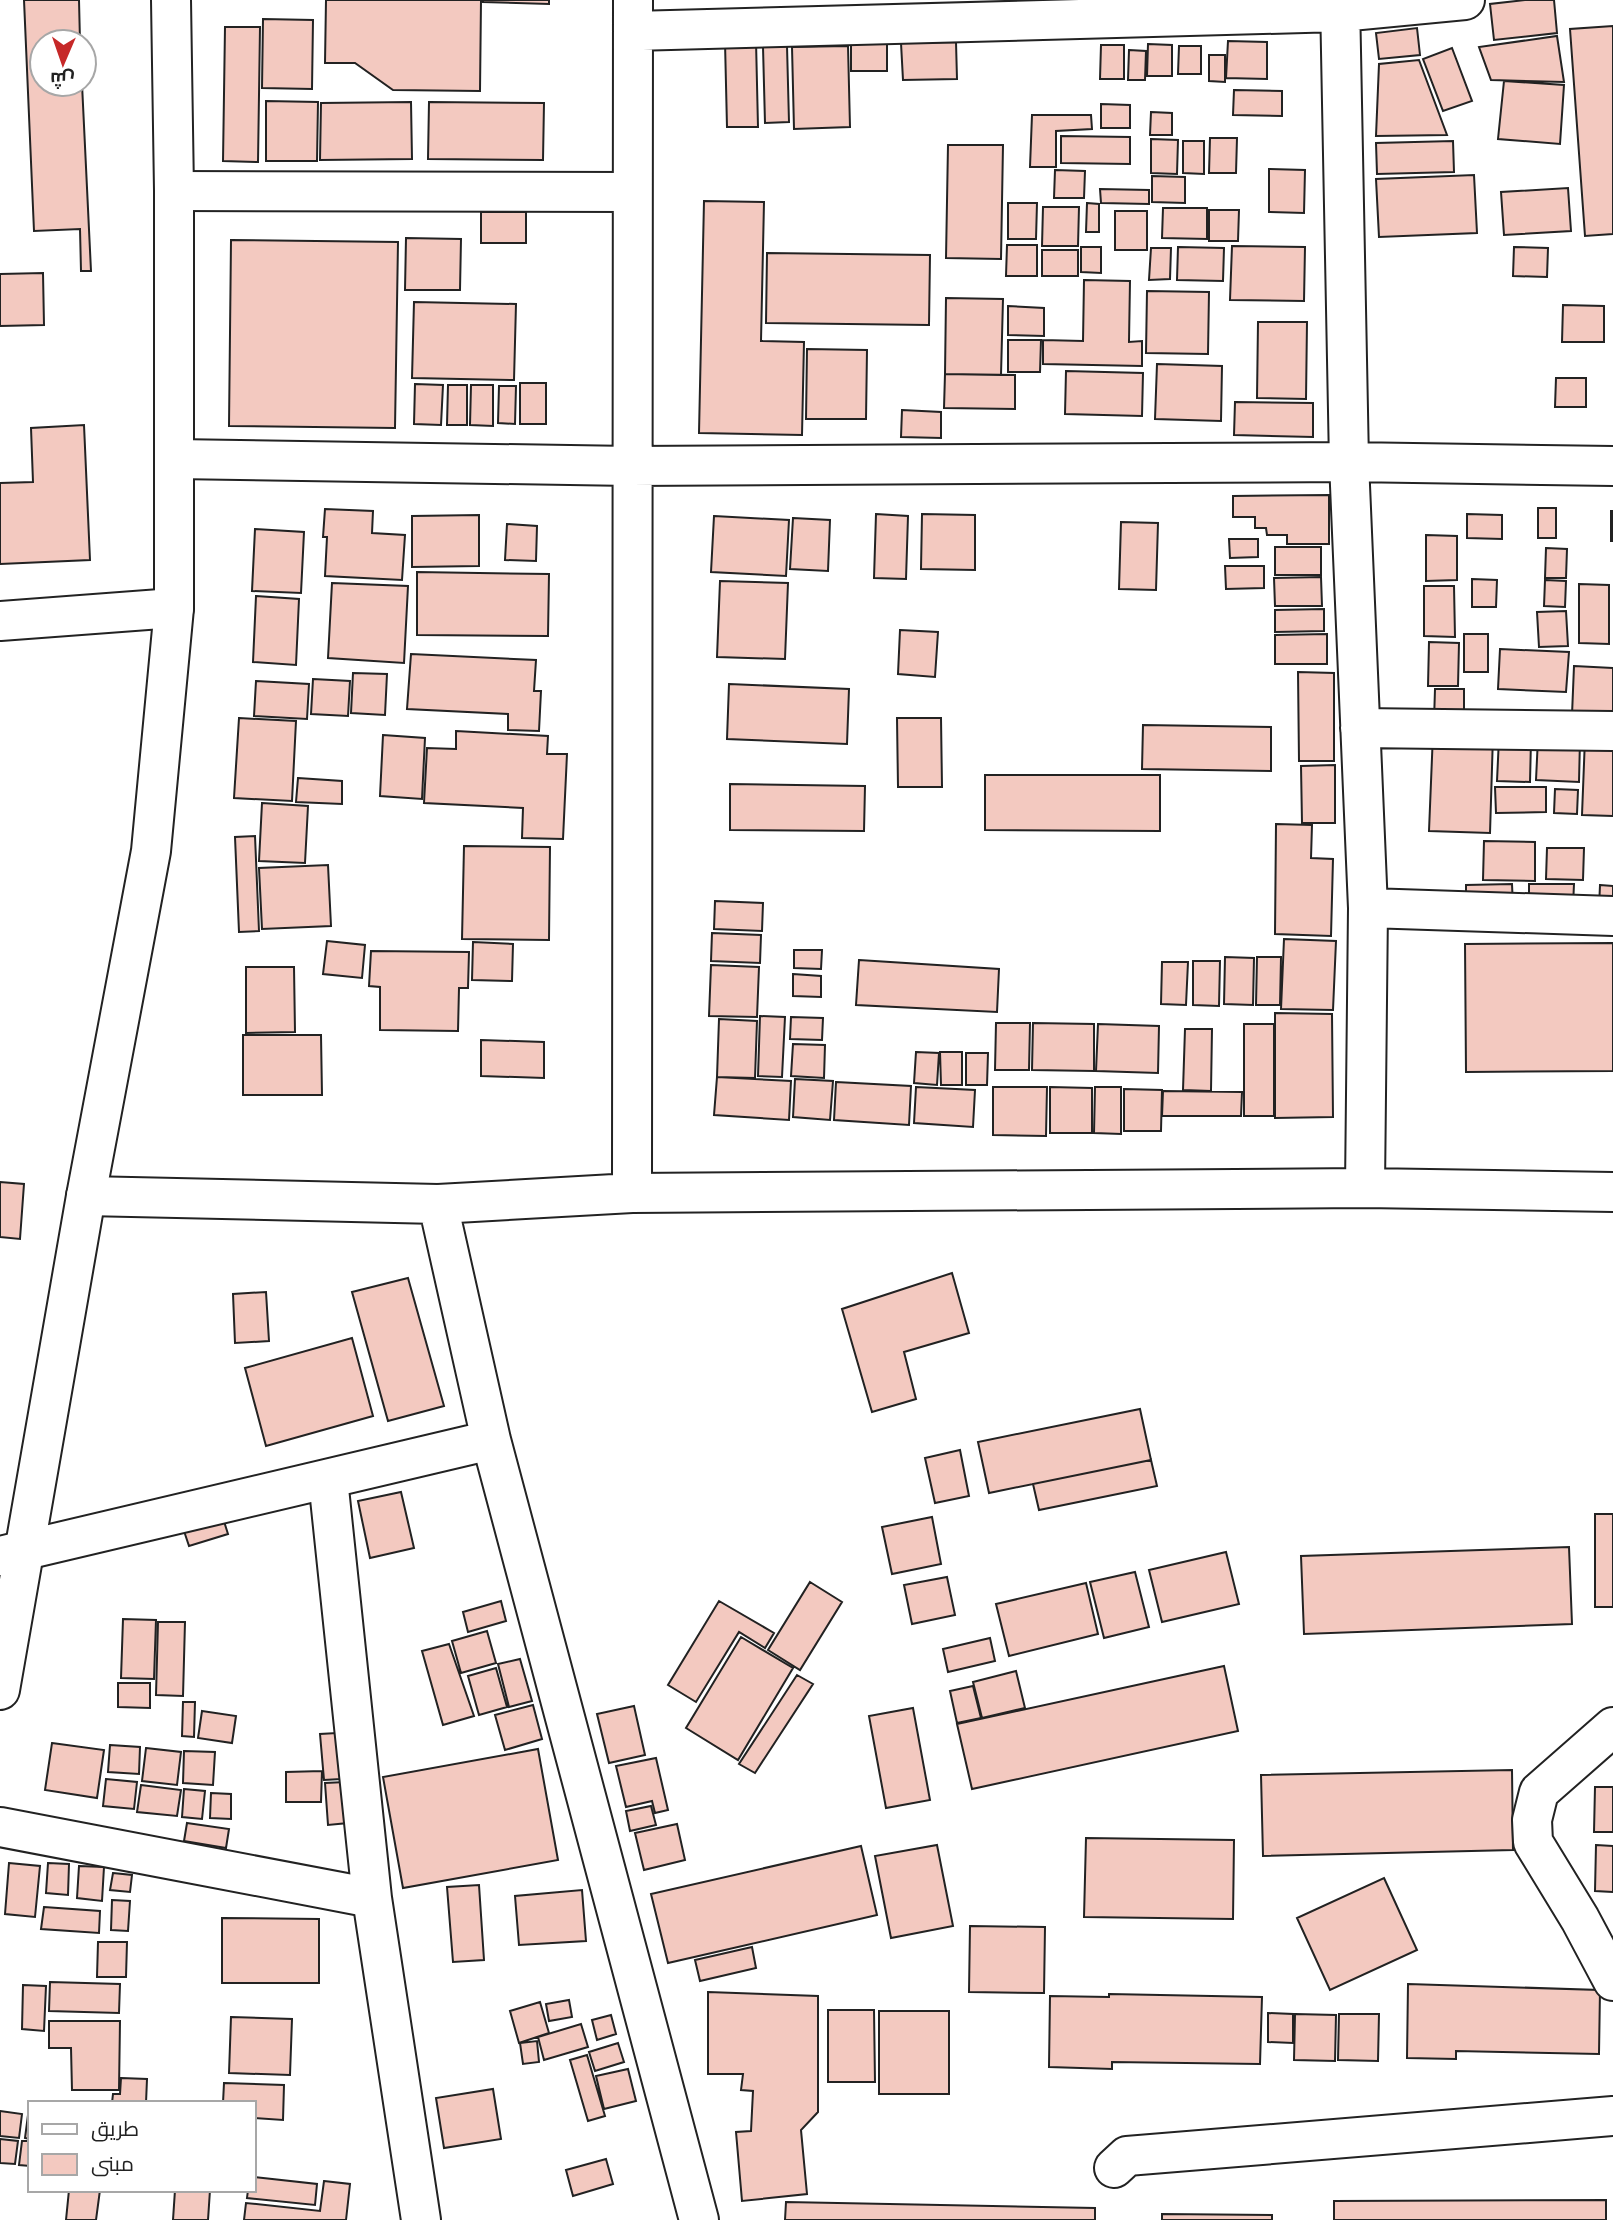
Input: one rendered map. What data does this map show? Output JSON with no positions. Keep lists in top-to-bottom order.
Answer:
{
  "legend": ["طريق", "مبنى"],
  "north": "bottom"
}
